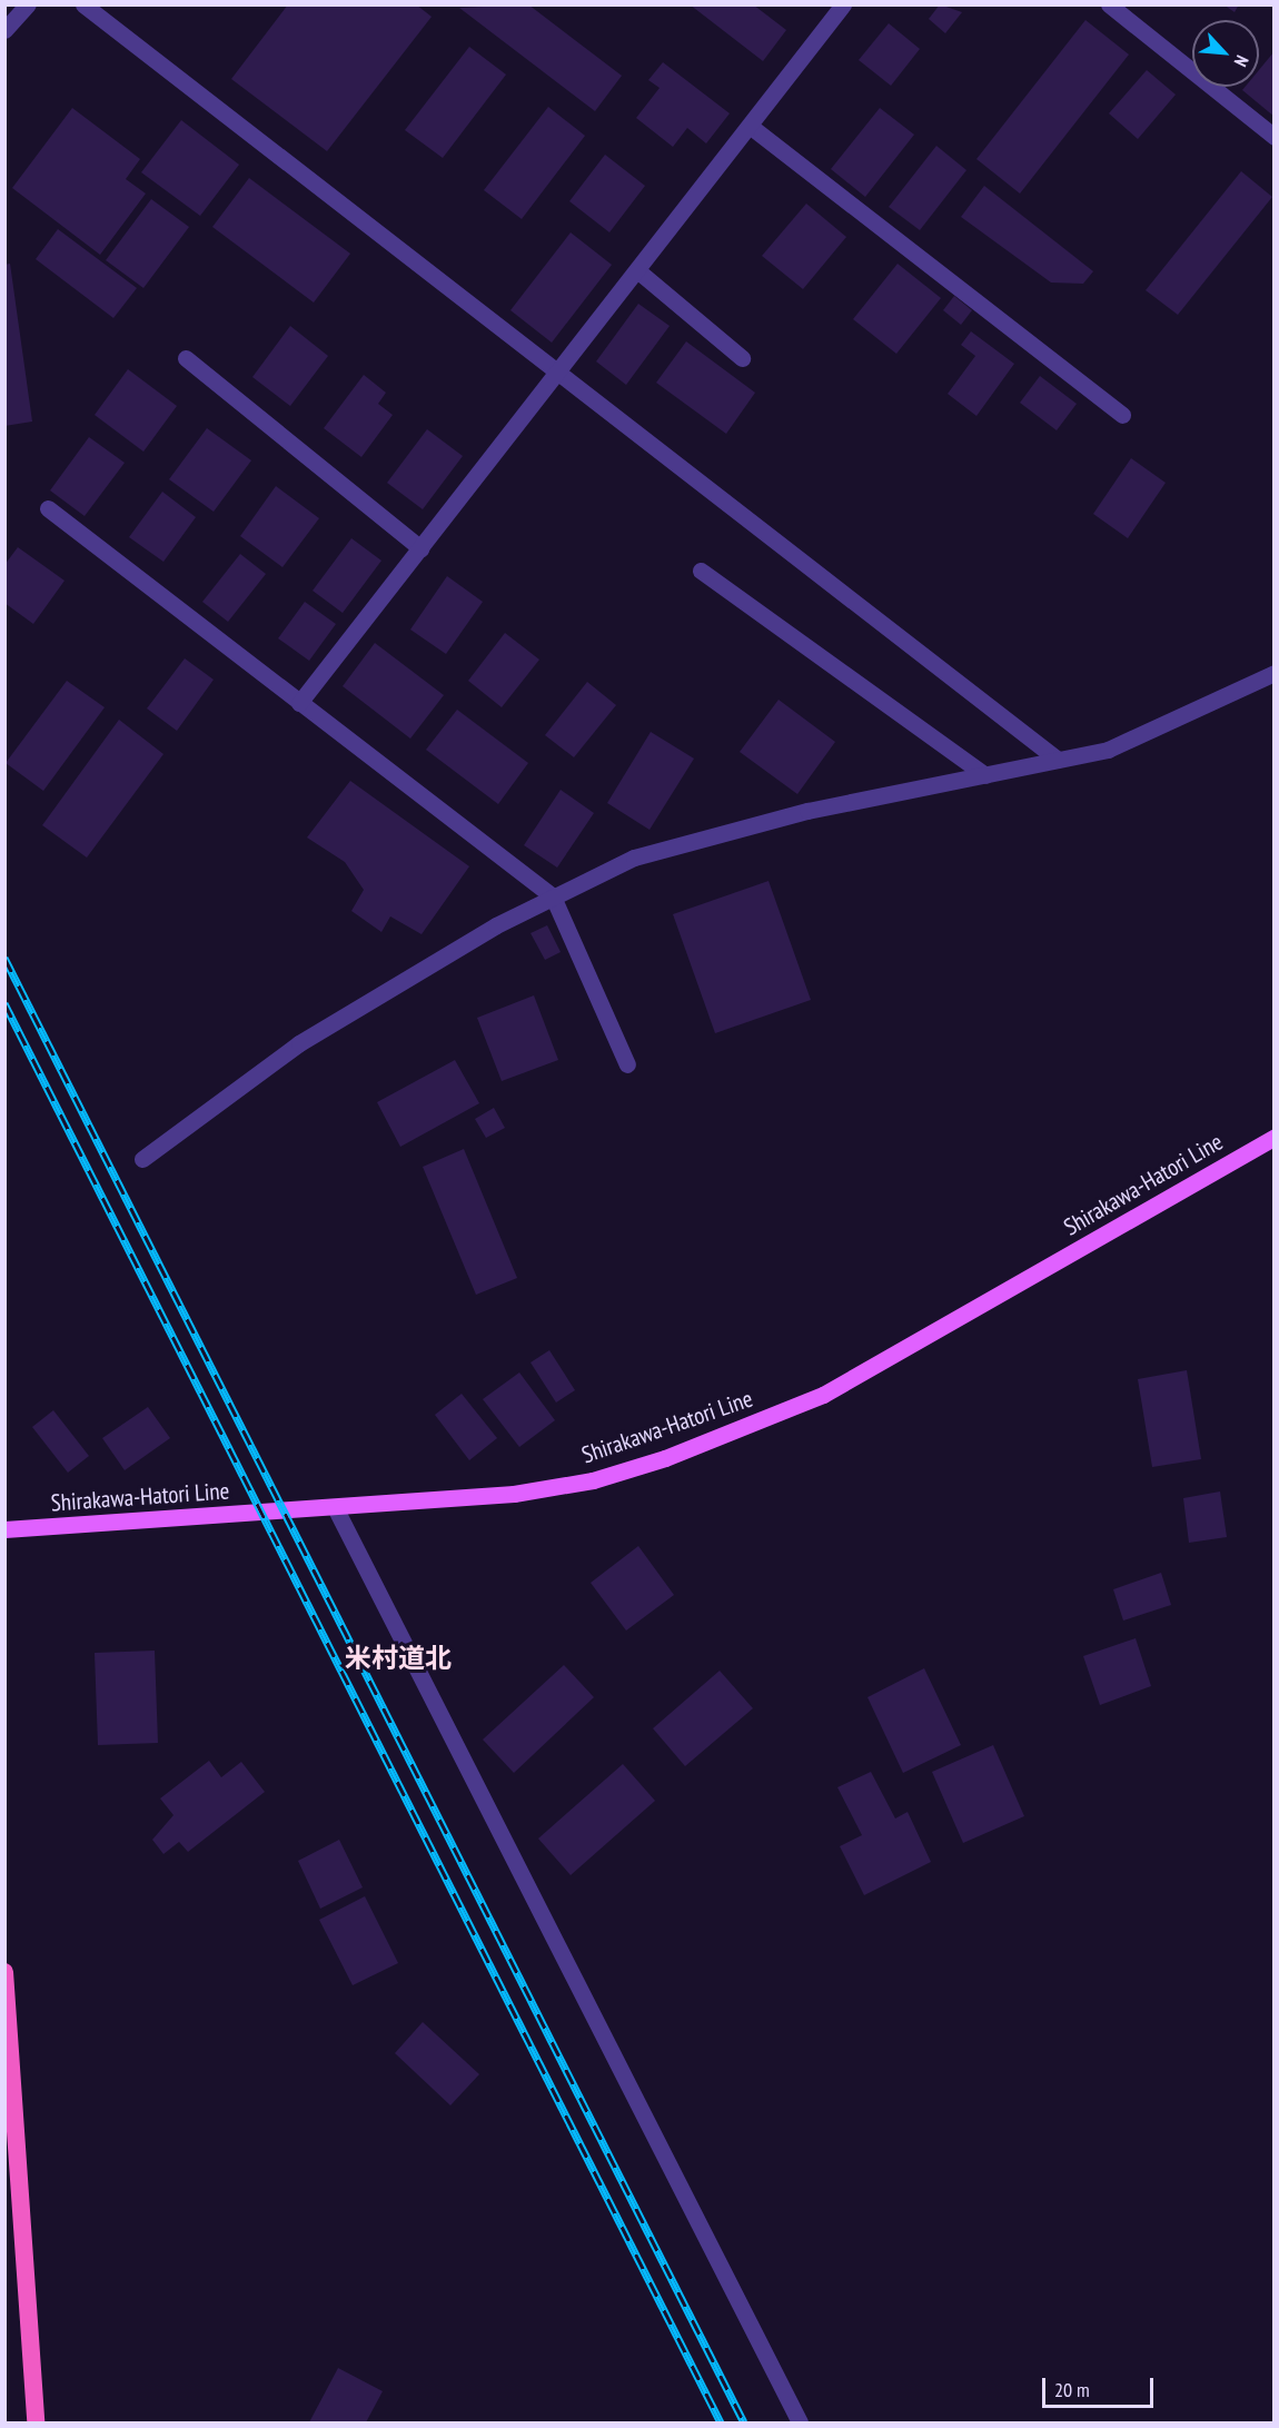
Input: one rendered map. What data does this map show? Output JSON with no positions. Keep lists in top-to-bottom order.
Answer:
{
  "streets": {
    "main road": ["Shirakawa-Hatori Line"]
  },
  "districts": ["米村道北"],
  "scale_bar": "20 m",
  "north": "bottom right"
}
